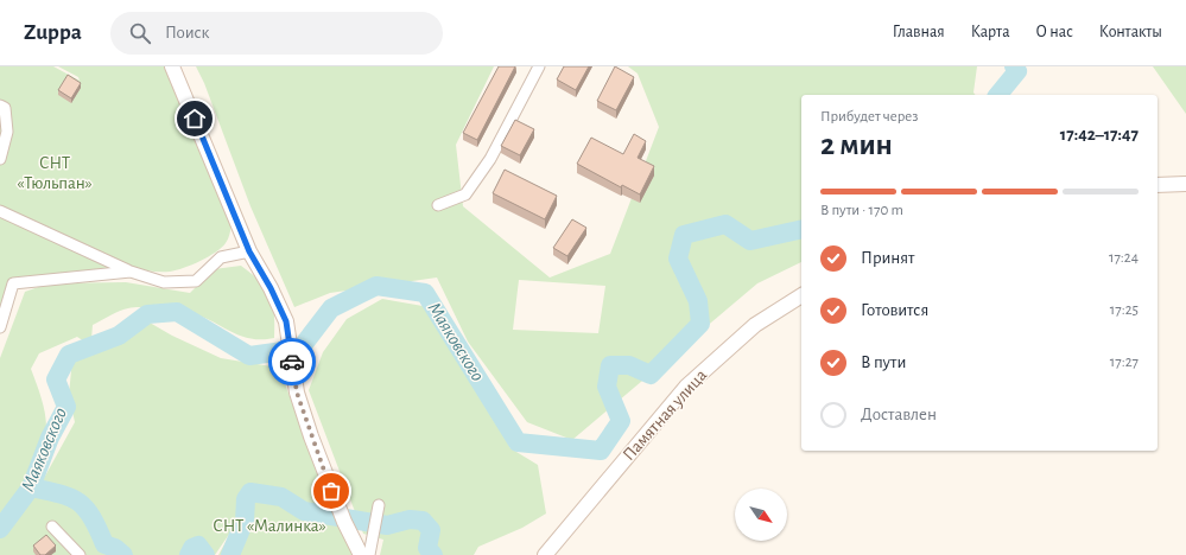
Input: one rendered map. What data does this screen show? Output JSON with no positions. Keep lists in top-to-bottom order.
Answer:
{
  "streets": {
    "street": ["Памятная улица"]
  },
  "water": ["Маяковского"],
  "parks": ["СНТ «Тюльпан»", "СНТ «Малинка»"],
  "north": "bottom right",
  "page": {
    "header": "Zuppa",
    "search": "Поиск",
    "nav": [
      "Главная",
      "Карта",
      "О нас",
      "Контакты"
    ],
    "heading": ["2 мин", "Прибудет через", "17:42–17:47"],
    "bar": "В пути · 170 m",
    "list": [
      ["Принят", "17:24"],
      ["Готовится", "17:25"],
      ["В пути", "17:27"],
      "Доставлен"
    ]
  }
}
